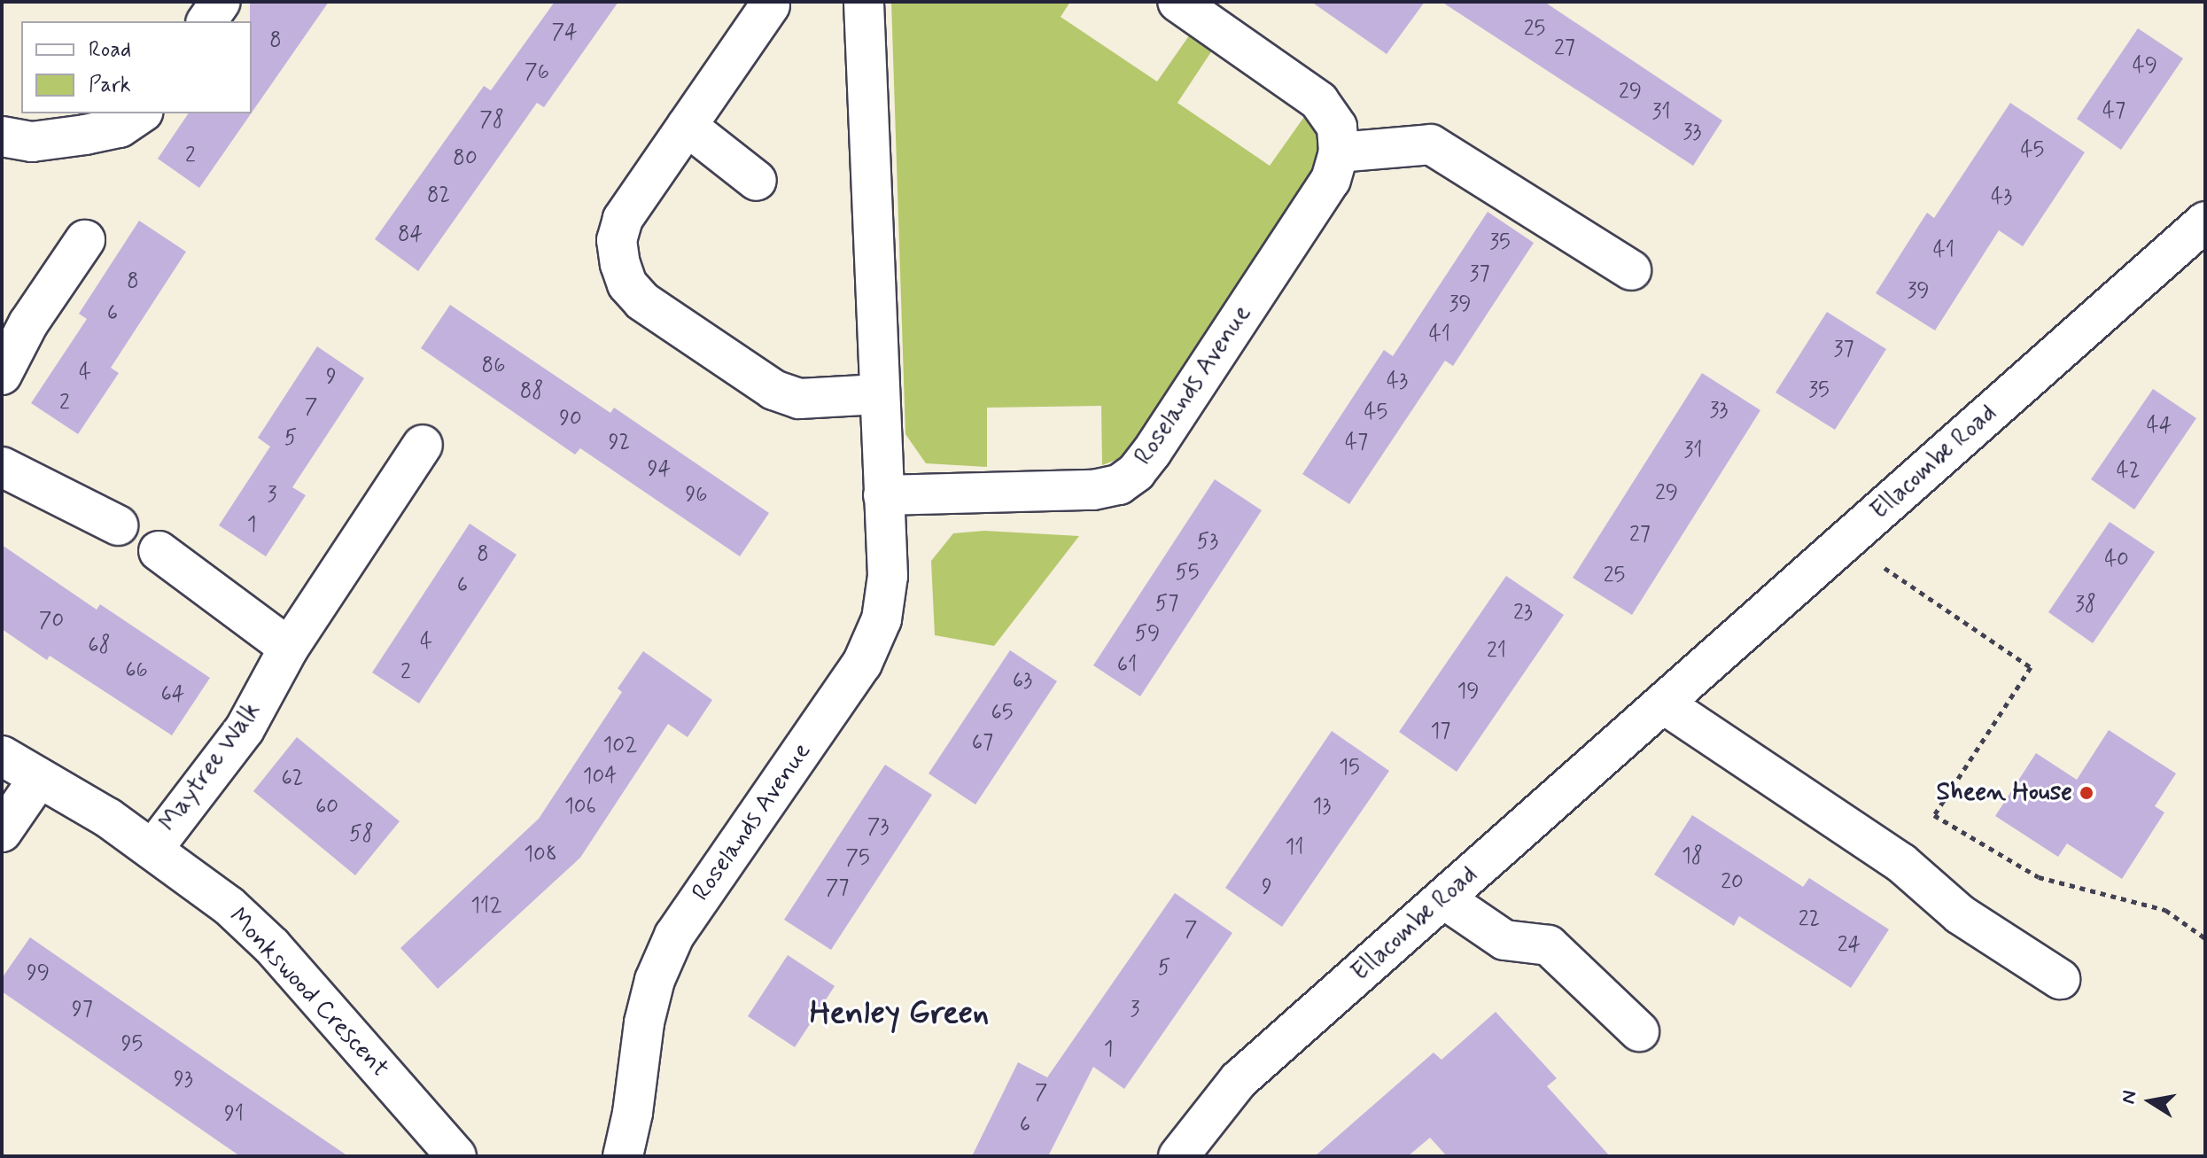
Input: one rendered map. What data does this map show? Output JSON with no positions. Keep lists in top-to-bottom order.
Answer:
{
  "streets": {
    "street": [
      "Roselands Avenue",
      "Ellacombe Road",
      "Maytree Walk",
      "Monkswood Crescent"
    ]
  },
  "crossings": [
    ["Maytree Walk", "Monkswood Crescent"]
  ],
  "districts": ["Henley Green"],
  "places": ["Sheen House"],
  "house_numbers": [
    "25",
    "74",
    "8",
    "27",
    "49",
    "76",
    "29",
    "47",
    "31",
    "78",
    "33",
    "45",
    "2",
    "80",
    "82",
    "43",
    "84",
    "35",
    "41",
    "37",
    "8",
    "39",
    "39",
    "6",
    "41",
    "37",
    "86",
    "4",
    "9",
    "43",
    "35",
    "88",
    "2",
    "7",
    "33",
    "45",
    "90",
    "44",
    "5",
    "92",
    "47",
    "31",
    "94",
    "42",
    "29",
    "3",
    "96",
    "1",
    "27",
    "53",
    "8",
    "40",
    "55",
    "25",
    "6",
    "57",
    "38",
    "23",
    "70",
    "59",
    "4",
    "68",
    "21",
    "61",
    "66",
    "2",
    "63",
    "19",
    "64",
    "65",
    "17",
    "67",
    "102",
    "15",
    "104",
    "62",
    "60",
    "106",
    "13",
    "73",
    "58",
    "11",
    "108",
    "18",
    "75",
    "20",
    "9",
    "77",
    "112",
    "22",
    "7",
    "24",
    "5",
    "99",
    "97",
    "3",
    "95",
    "1",
    "93",
    "7",
    "91",
    "6"
  ],
  "legend": ["Road", "Park"],
  "north": "left"
}
